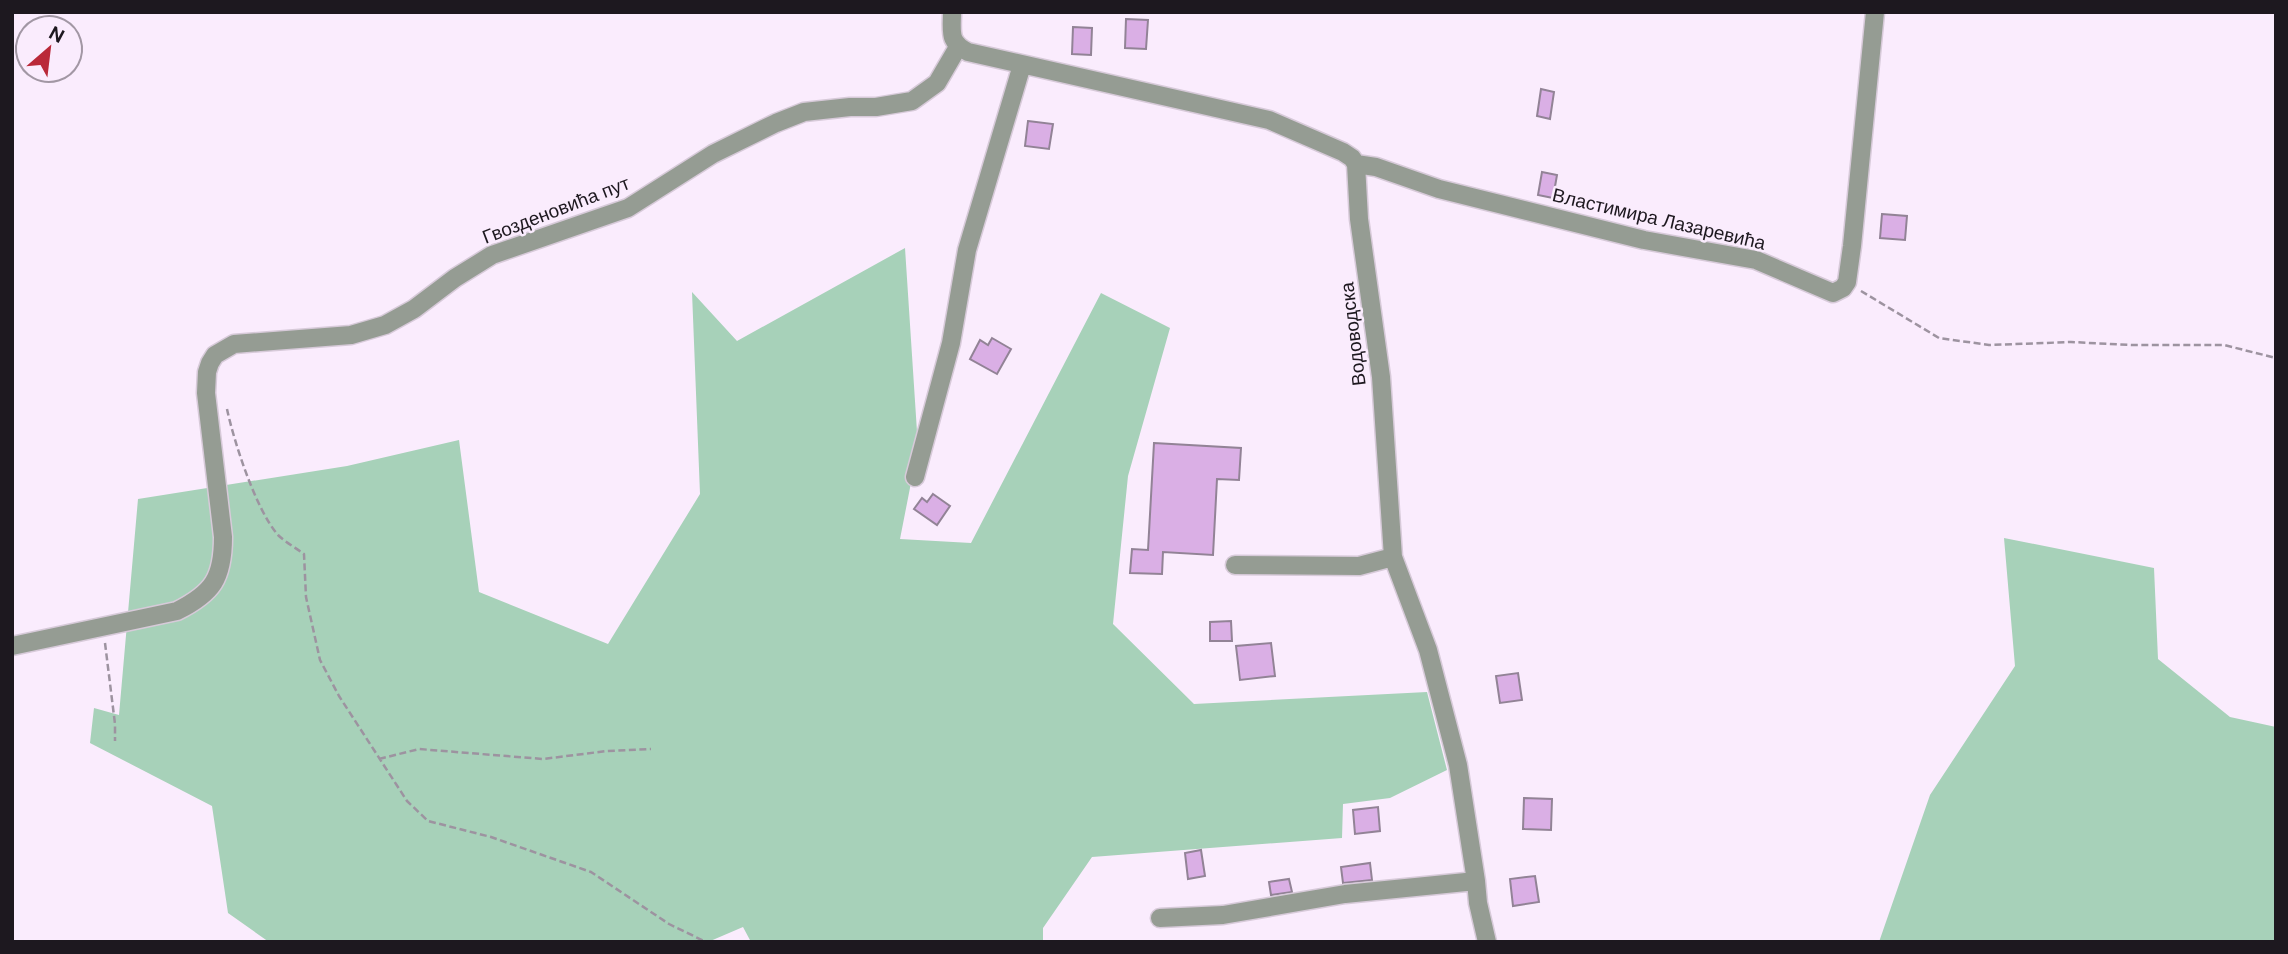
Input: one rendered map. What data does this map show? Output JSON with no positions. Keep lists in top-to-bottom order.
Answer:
{
  "streets": {
    "street": ["Гвозденовића пут", "Властимира Лазаревића", "Водоводска"]
  },
  "crossings": [
    ["Властимира Лазаревића", "Водоводска"]
  ],
  "north": "top right"
}
